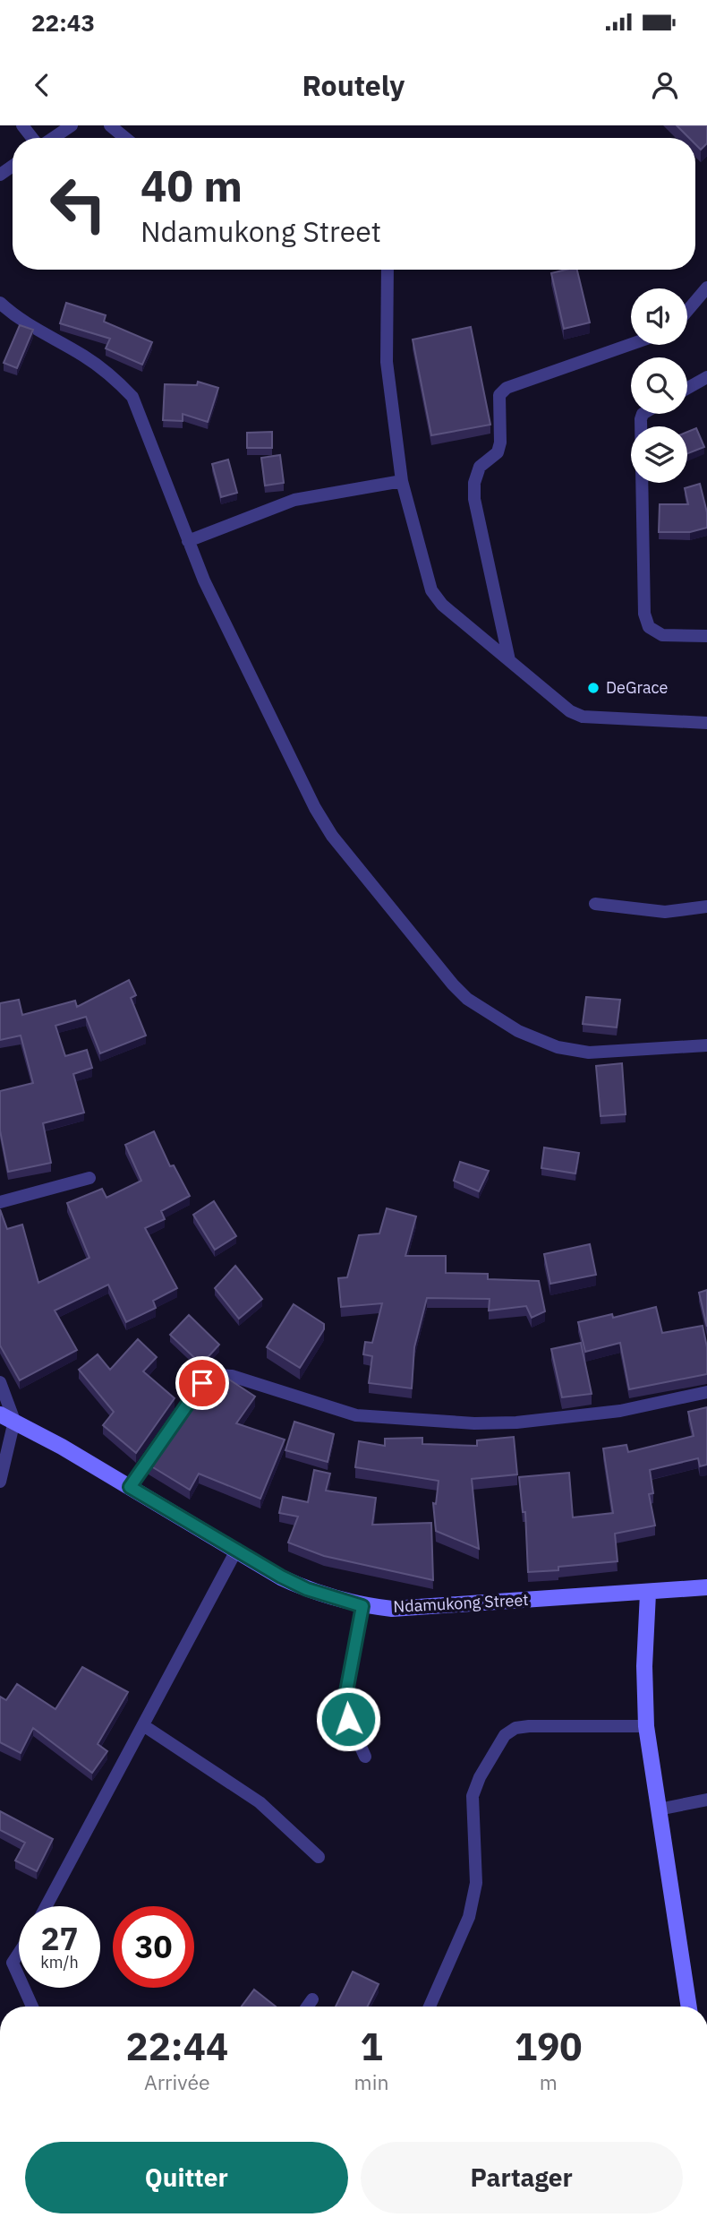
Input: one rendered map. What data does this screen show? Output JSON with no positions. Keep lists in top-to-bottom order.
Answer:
{
  "streets": {
    "main road": ["Ndamukong Street"]
  },
  "places": ["DeGrace"],
  "page": {
    "status": "22:43",
    "header": "Routely",
    "turn": ["40 m", "Ndamukong Street"],
    "speed": "27 km/h",
    "limit": "30",
    "eta": [
      "22:44",
      "Arrivée",
      "1",
      "min",
      "190",
      "m"
    ],
    "buttons": ["Quitter", "Partager"]
  }
}
